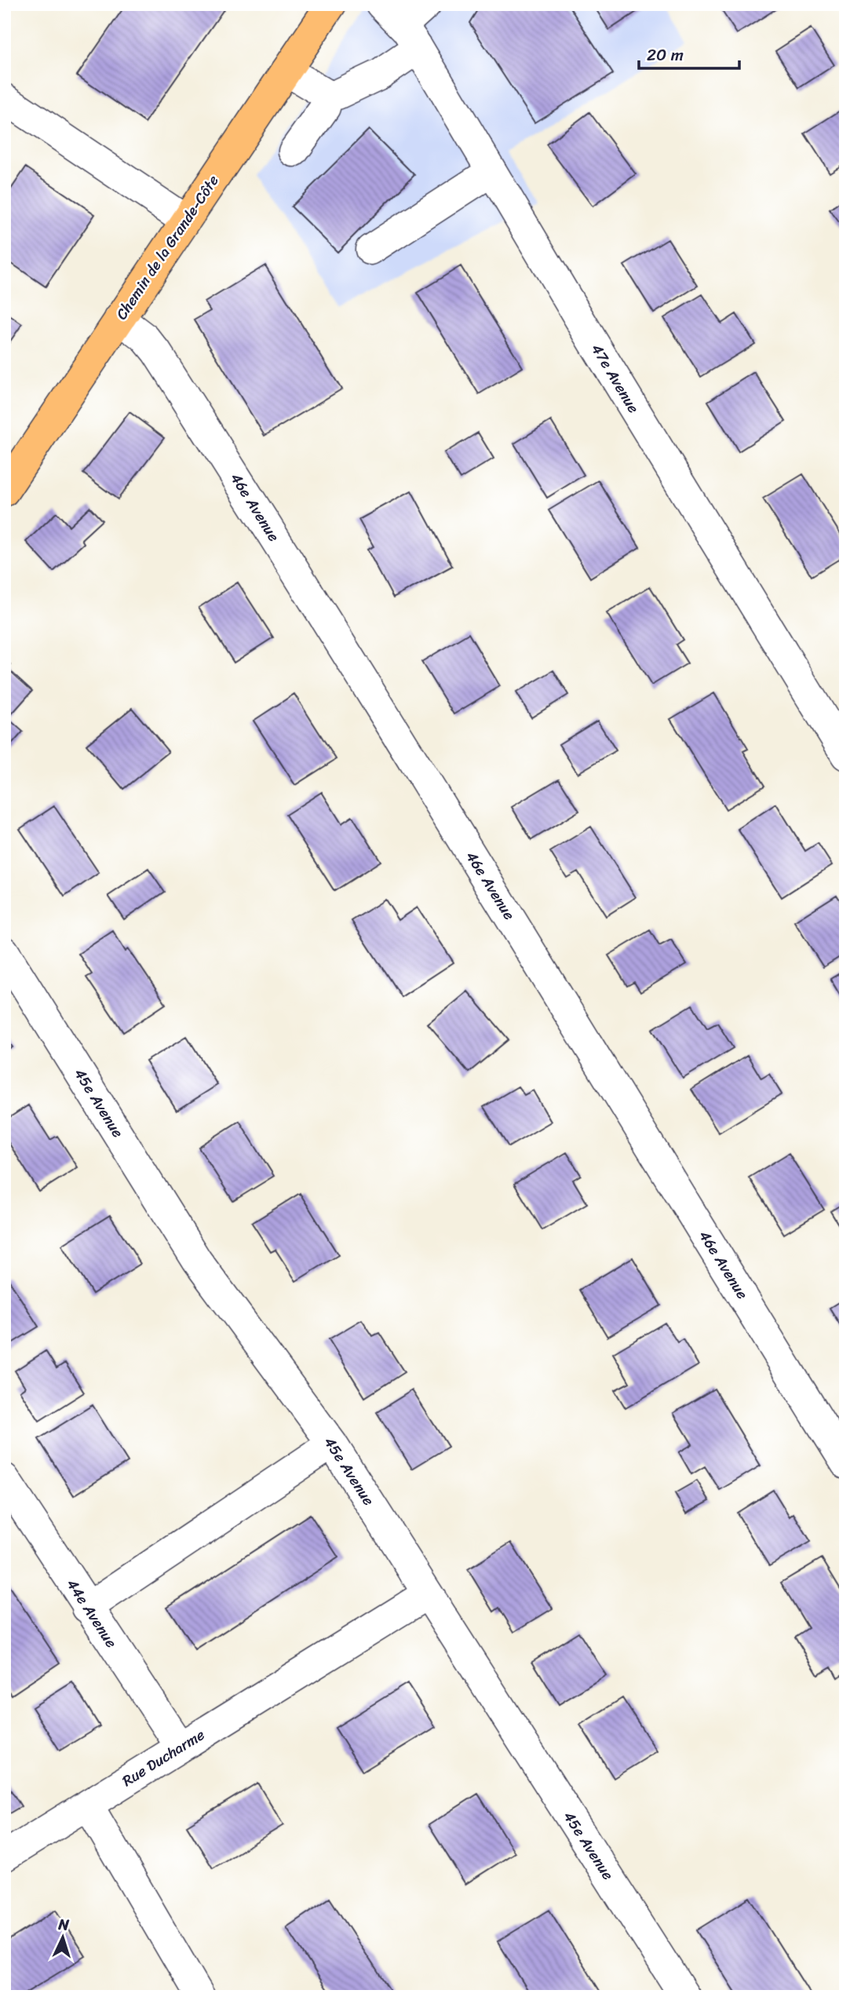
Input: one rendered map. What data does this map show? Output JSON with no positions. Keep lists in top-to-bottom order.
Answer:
{
  "streets": {
    "main road": ["Chemin de la Grande-Côte"],
    "street": [
      "47e Avenue",
      "46e Avenue",
      "45e Avenue",
      "44e Avenue",
      "Rue Ducharme"
    ]
  },
  "crossings": [
    ["Chemin de la Grande-Côte", "46e Avenue"],
    ["45e Avenue", "Rue Ducharme"],
    ["44e Avenue", "Rue Ducharme"]
  ],
  "scale_bar": "20 m",
  "north": "top"
}
